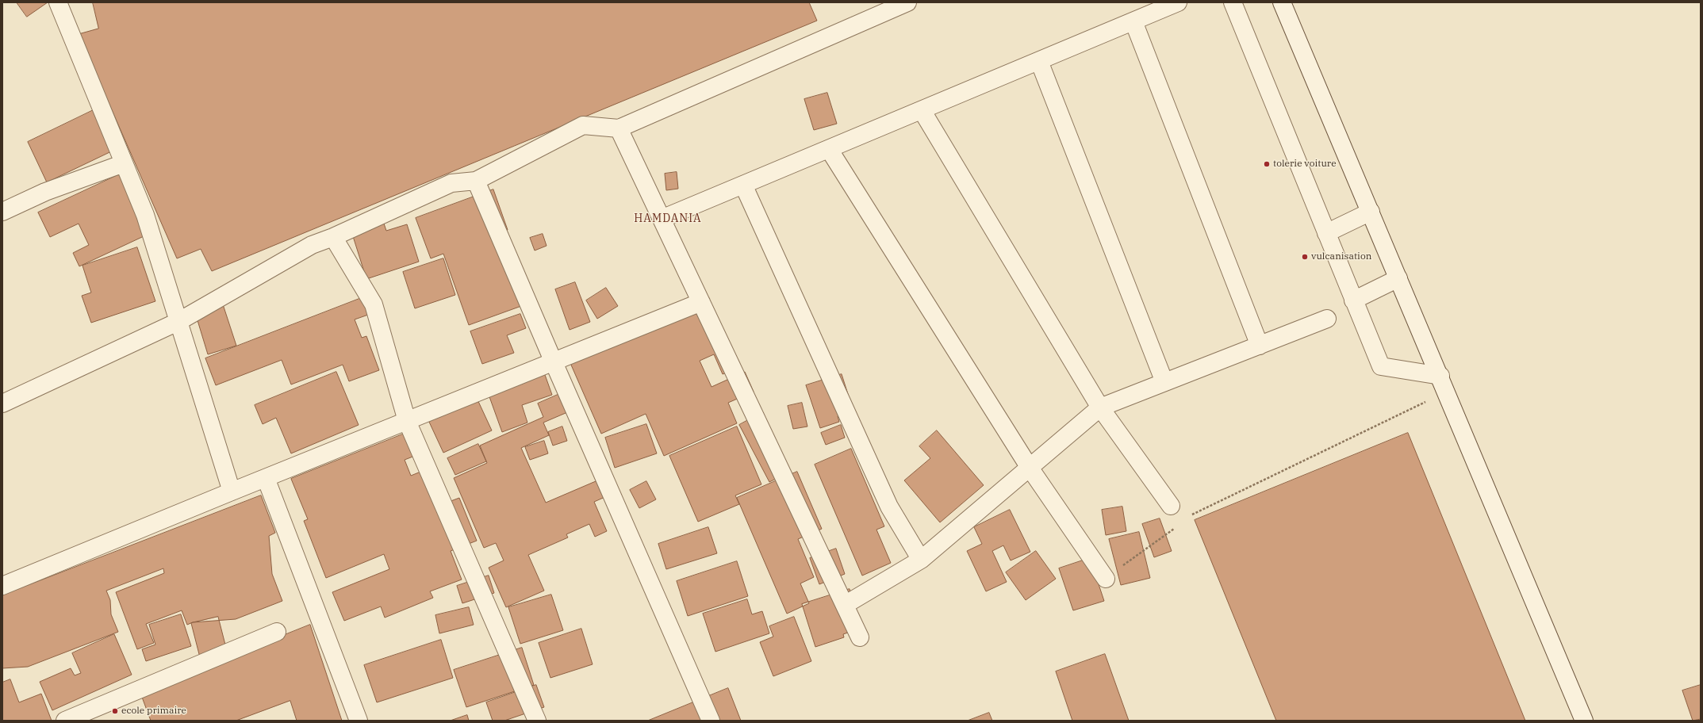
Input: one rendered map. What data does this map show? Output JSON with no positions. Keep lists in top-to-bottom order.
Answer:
{
  "districts": ["HAMDANIA"],
  "places": ["tolerie voiture", "vulcanisation", "ecole primaire"]
}
